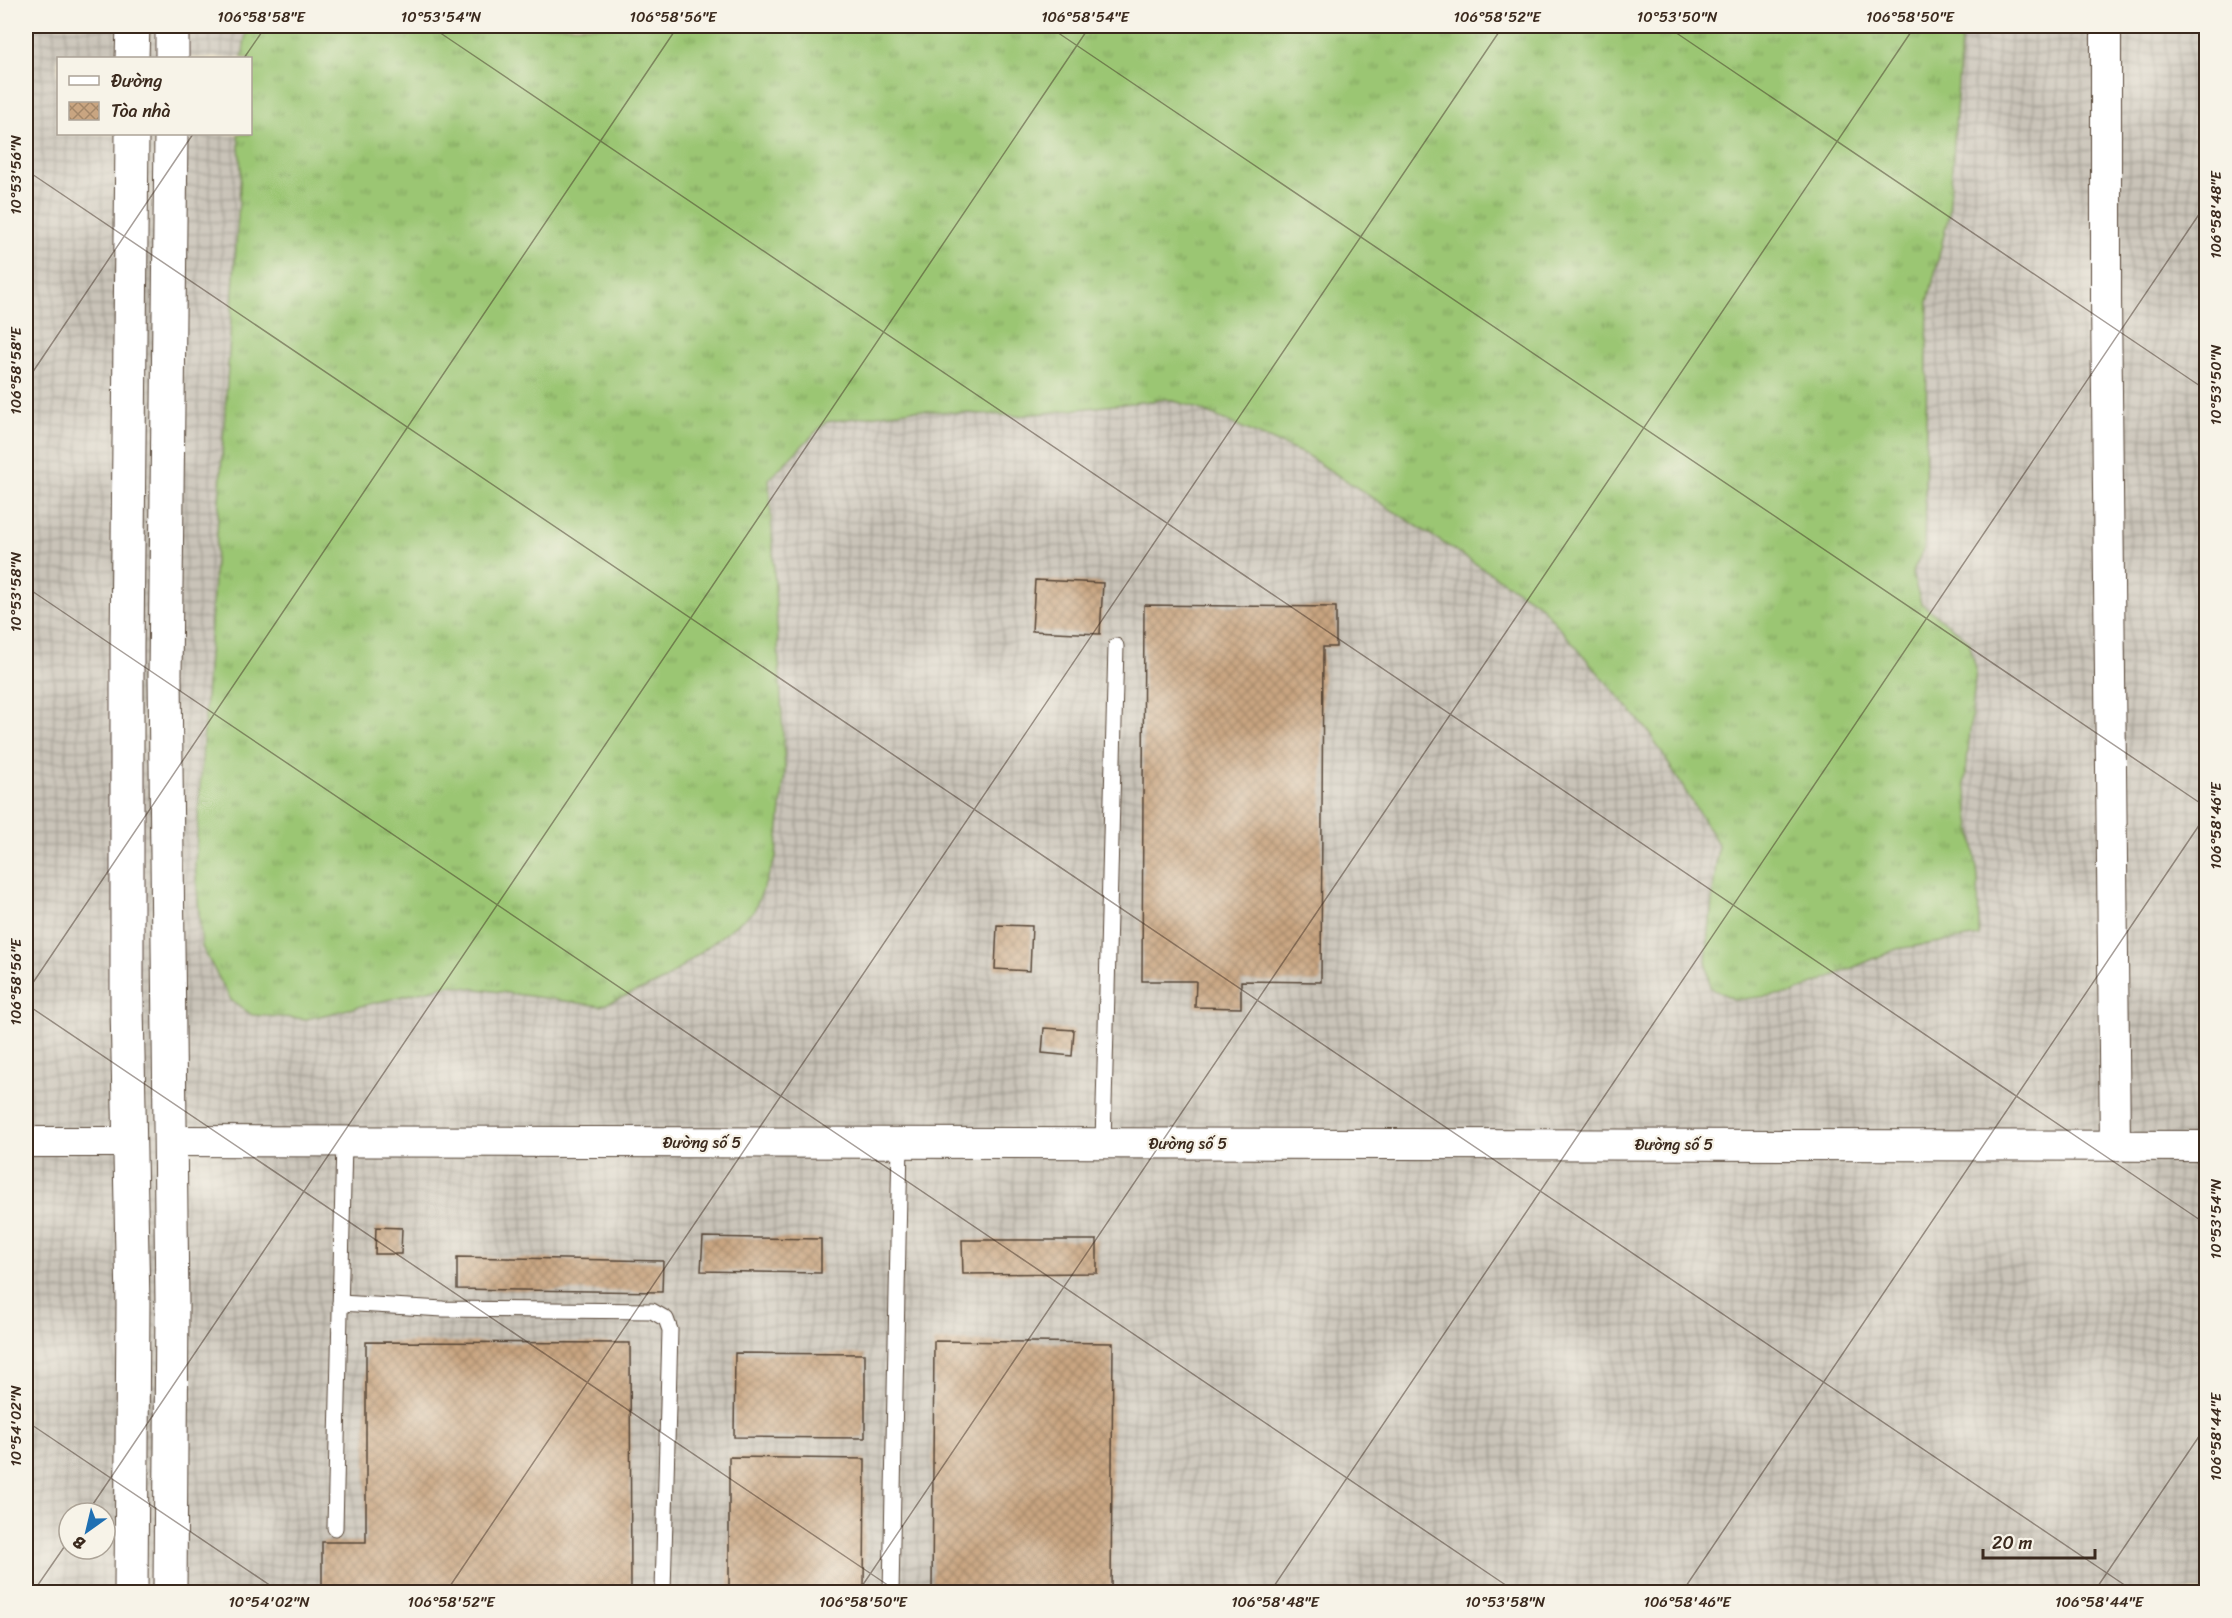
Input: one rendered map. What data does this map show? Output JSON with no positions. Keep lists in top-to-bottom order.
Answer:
{
  "streets": {
    "street": ["Đường số 5"]
  },
  "legend": ["Đường", "Tòa nhà"],
  "scale_bar": "20 m",
  "north": "bottom left",
  "coordinates": [
    "106°58'58\"E",
    "10°53'54\"N",
    "106°58'56\"E",
    "106°58'54\"E",
    "106°58'52\"E",
    "10°53'50\"N",
    "106°58'50\"E",
    "10°53'56\"N",
    "106°58'48\"E",
    "10°53'58\"N",
    "106°58'46\"E",
    "10°54'02\"N",
    "106°58'44\"E"
  ]
}
